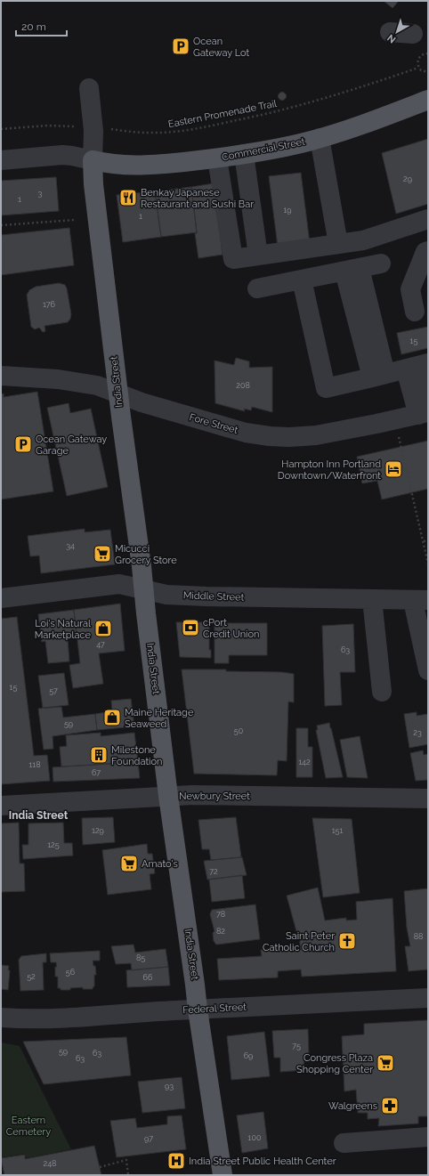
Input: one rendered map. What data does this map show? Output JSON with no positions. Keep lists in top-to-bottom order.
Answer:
{
  "streets": {
    "main road": ["Commercial Street", "India Street"],
    "street": [
      "Fore Street",
      "Middle Street",
      "Newbury Street",
      "Federal Street"
    ],
    "path": ["Eastern Promenade Trail"]
  },
  "crossings": [
    ["Commercial Street", "India Street"],
    ["India Street", "Fore Street"],
    ["India Street", "Middle Street"],
    ["India Street", "Newbury Street"],
    ["India Street", "Federal Street"]
  ],
  "districts": ["India Street"],
  "parks": ["Eastern Cemetery"],
  "places": {
    "parking": ["Ocean Gateway Lot", "Ocean Gateway Garage"],
    "restaurant": ["Benkay Japanese Restaurant and Sushi Bar"],
    "hotel": ["Hampton Inn Portland Downtown/Waterfront"],
    "supermarket": ["Micucci Grocery Store", "Amato's", "Congress Plaza Shopping Center"],
    "bank": ["cPort Credit Union"],
    "shop": ["Loi's Natural Marketplace", "Maine Heritage Seaweed"],
    "building": ["Milestone Foundation"],
    "church": ["Saint Peter Catholic Church"],
    "pharmacy": ["Walgreens"],
    "hospital": ["India Street Public Health Center"]
  },
  "house_numbers": [
    "29",
    "3",
    "1",
    "19",
    "1",
    "176",
    "15",
    "208",
    "34",
    "47",
    "63",
    "15",
    "57",
    "59",
    "50",
    "23",
    "142",
    "118",
    "67",
    "129",
    "151",
    "125",
    "72",
    "78",
    "82",
    "88",
    "85",
    "56",
    "52",
    "66",
    "75",
    "59",
    "63",
    "69",
    "63",
    "93",
    "100",
    "97",
    "248"
  ],
  "scale_bar": "20 m",
  "north": "bottom left"
}
